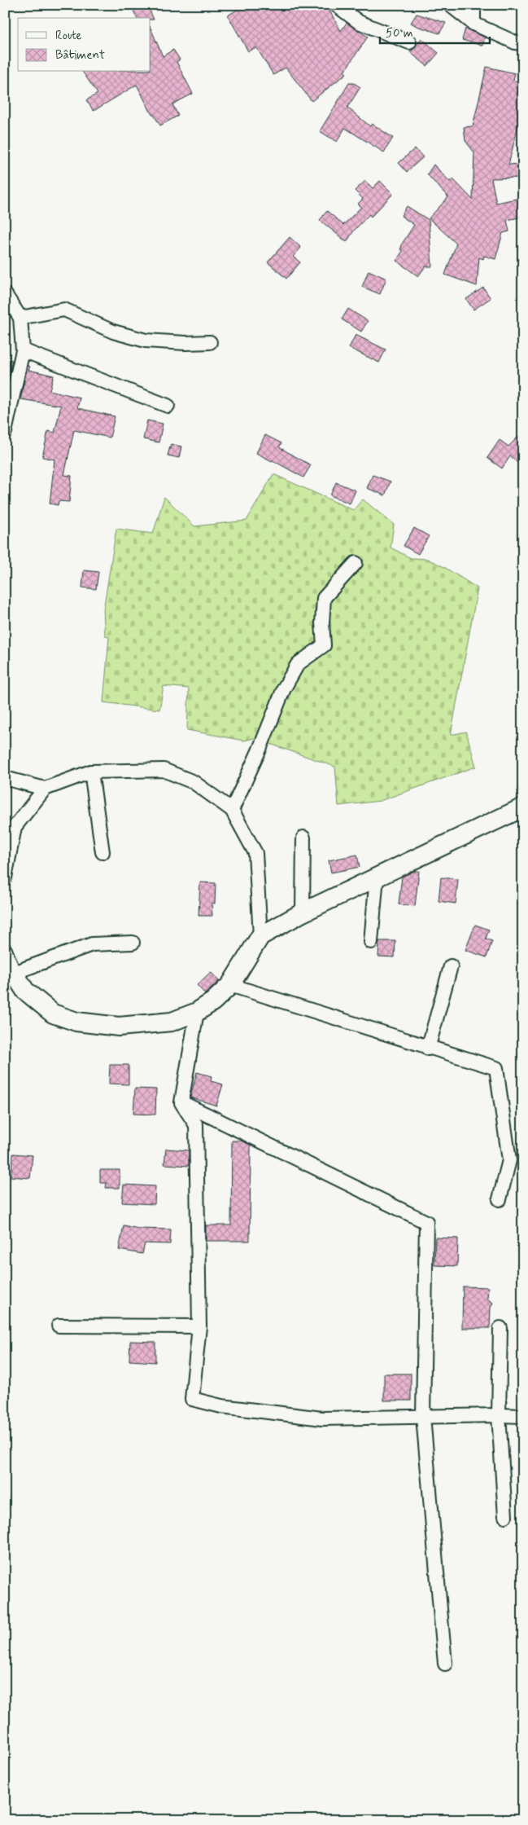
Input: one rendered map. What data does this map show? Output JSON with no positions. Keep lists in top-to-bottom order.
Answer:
{
  "legend": ["Route", "Bâtiment"],
  "scale_bar": "50 m"
}
